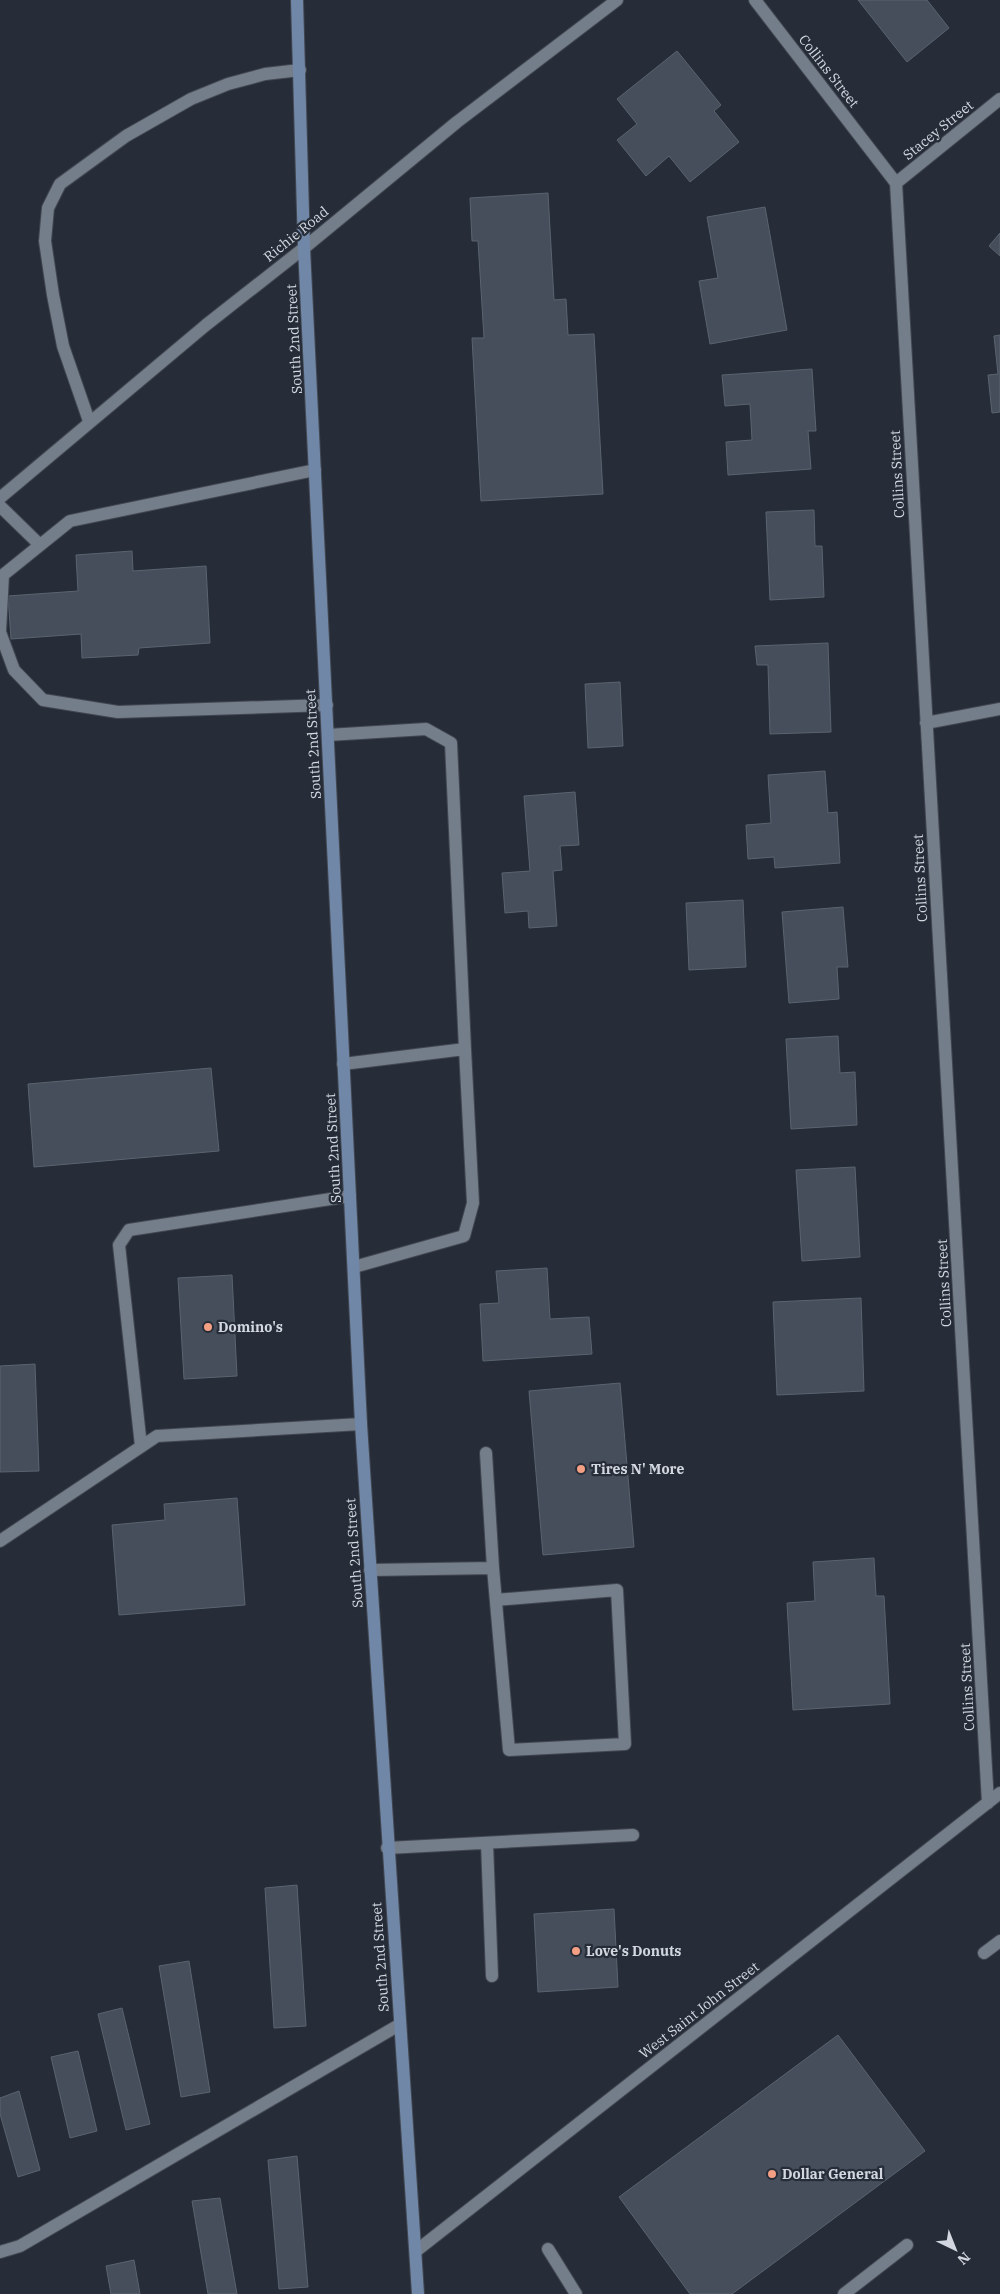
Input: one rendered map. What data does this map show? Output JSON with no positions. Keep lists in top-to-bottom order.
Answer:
{
  "streets": {
    "main road": ["South 2nd Street"],
    "street": [
      "Collins Street",
      "Stacey Street",
      "Richie Road",
      "West Saint John Street"
    ]
  },
  "crossings": [
    ["Collins Street", "Stacey Street"],
    ["Collins Street", "West Saint John Street"],
    ["Richie Road", "South 2nd Street"],
    ["South 2nd Street", "West Saint John Street"]
  ],
  "places": [
    "Domino's",
    "Tires N' More",
    "Love's Donuts",
    "Dollar General"
  ],
  "north": "bottom right"
}
